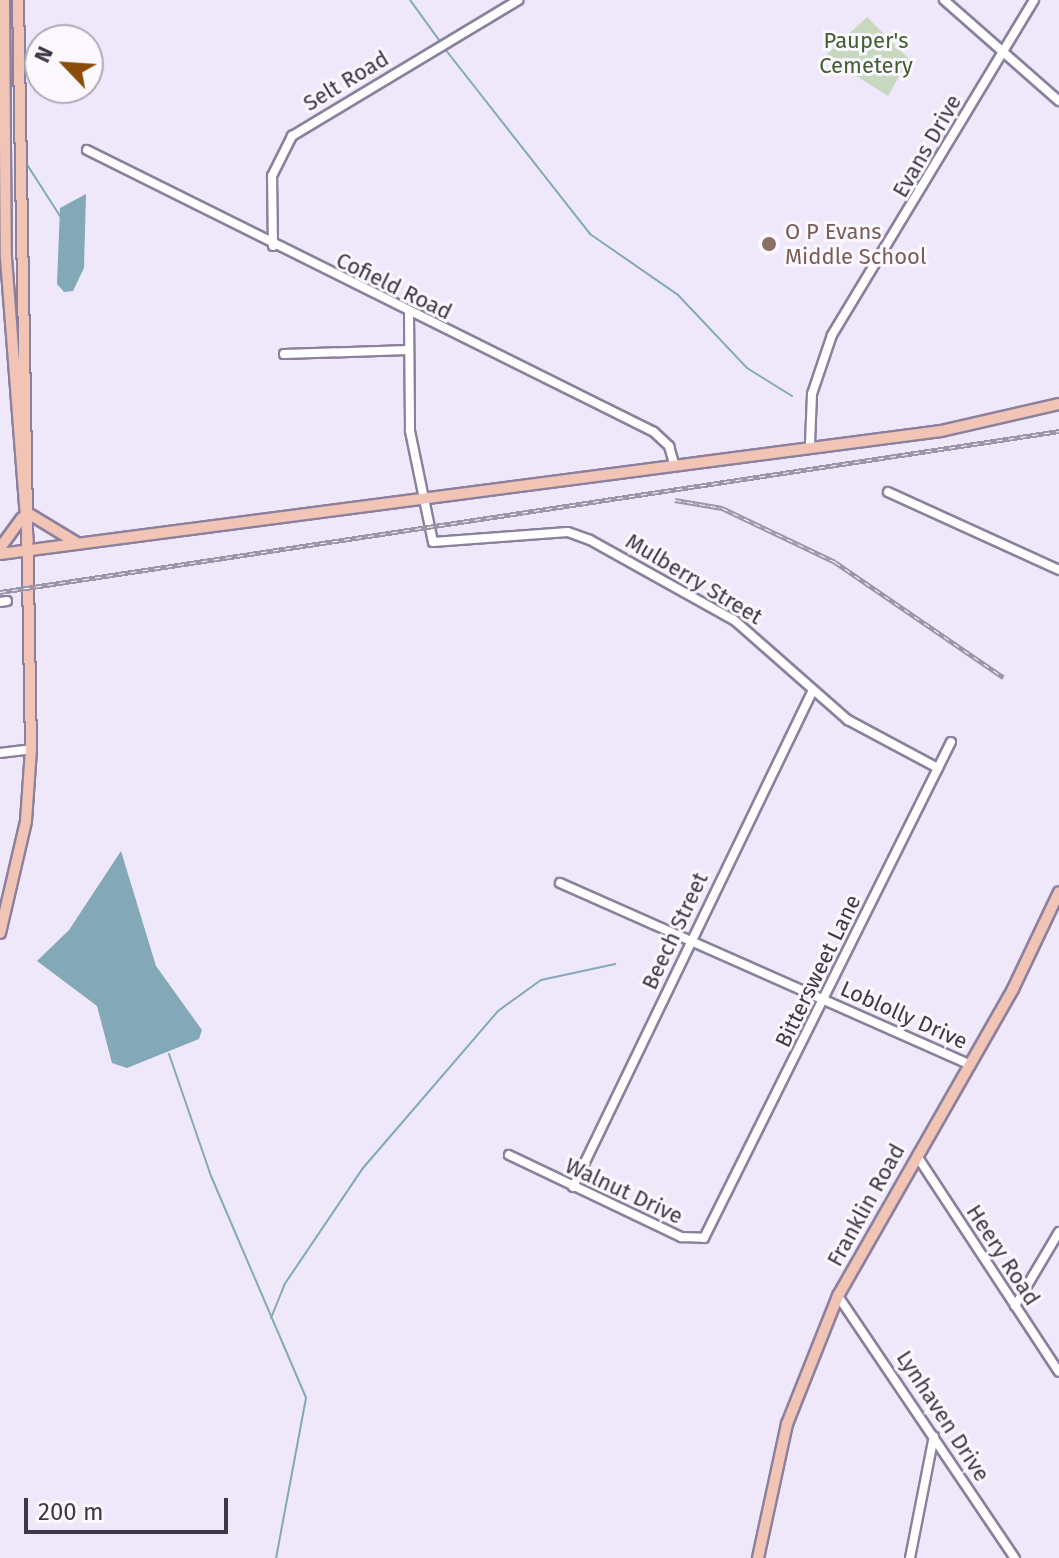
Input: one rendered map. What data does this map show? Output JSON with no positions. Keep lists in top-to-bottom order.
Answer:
{
  "streets": {
    "main road": ["Franklin Road"],
    "street": [
      "Selt Road",
      "Evans Drive",
      "Cofield Road",
      "Mulberry Street",
      "Beech Street",
      "Bittersweet Lane",
      "Loblolly Drive",
      "Walnut Drive",
      "Heery Road",
      "Lynhaven Drive"
    ]
  },
  "crossings": [
    ["Selt Road", "Cofield Road"],
    ["Mulberry Street", "Beech Street"],
    ["Mulberry Street", "Bittersweet Lane"],
    ["Beech Street", "Loblolly Drive"],
    ["Beech Street", "Walnut Drive"],
    ["Bittersweet Lane", "Loblolly Drive"],
    ["Bittersweet Lane", "Walnut Drive"],
    ["Loblolly Drive", "Franklin Road"],
    ["Franklin Road", "Heery Road"],
    ["Franklin Road", "Lynhaven Drive"]
  ],
  "parks": ["Pauper's Cemetery"],
  "places": ["O P Evans Middle School"],
  "scale_bar": "200 m",
  "north": "top left"
}
